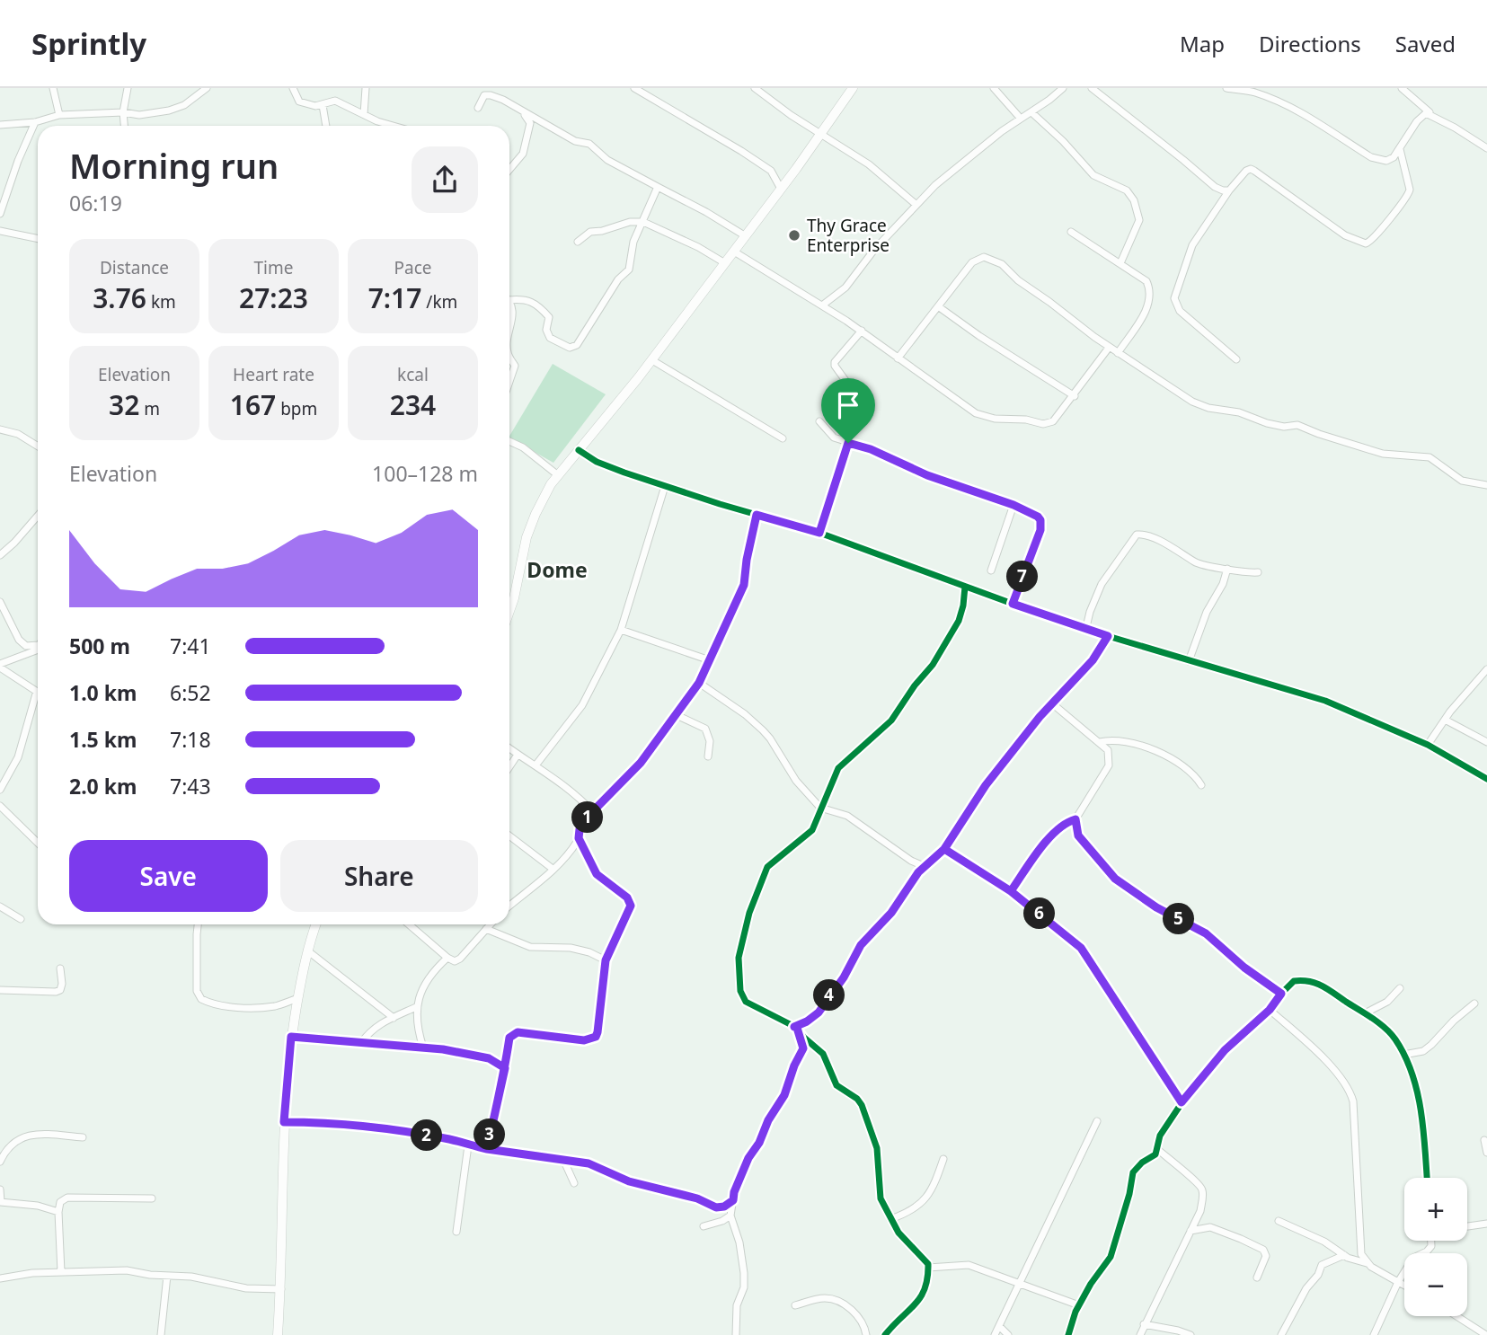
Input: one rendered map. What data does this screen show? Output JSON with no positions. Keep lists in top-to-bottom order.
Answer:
{
  "districts": ["Dome"],
  "places": ["Thy Grace Enterprise"],
  "page": {
    "header": "Sprintly",
    "nav": ["Map", "Directions", "Saved"],
    "heading": ["Morning run", "06:19"],
    "stats": [
      ["Distance", "3.76 km"],
      ["Time", "27:23"],
      ["Pace", "7:17 /km"],
      ["Elevation", "32 m"],
      ["Heart rate", "167 bpm"],
      ["kcal", "234"]
    ],
    "chart": ["Elevation", "100–128 m"],
    "pins": [
      "7",
      "1",
      "6",
      "5",
      "4",
      "3",
      "2"
    ],
    "list": [
      {
        "name": "500 m",
        "note": "7:41"
      },
      {
        "name": "1.0 km",
        "note": "6:52"
      },
      {
        "name": "1.5 km",
        "note": "7:18"
      },
      {
        "name": "2.0 km",
        "note": "7:43"
      }
    ],
    "buttons": ["Save", "Share"],
    "map_buttons": ["+", "−"]
  }
}
